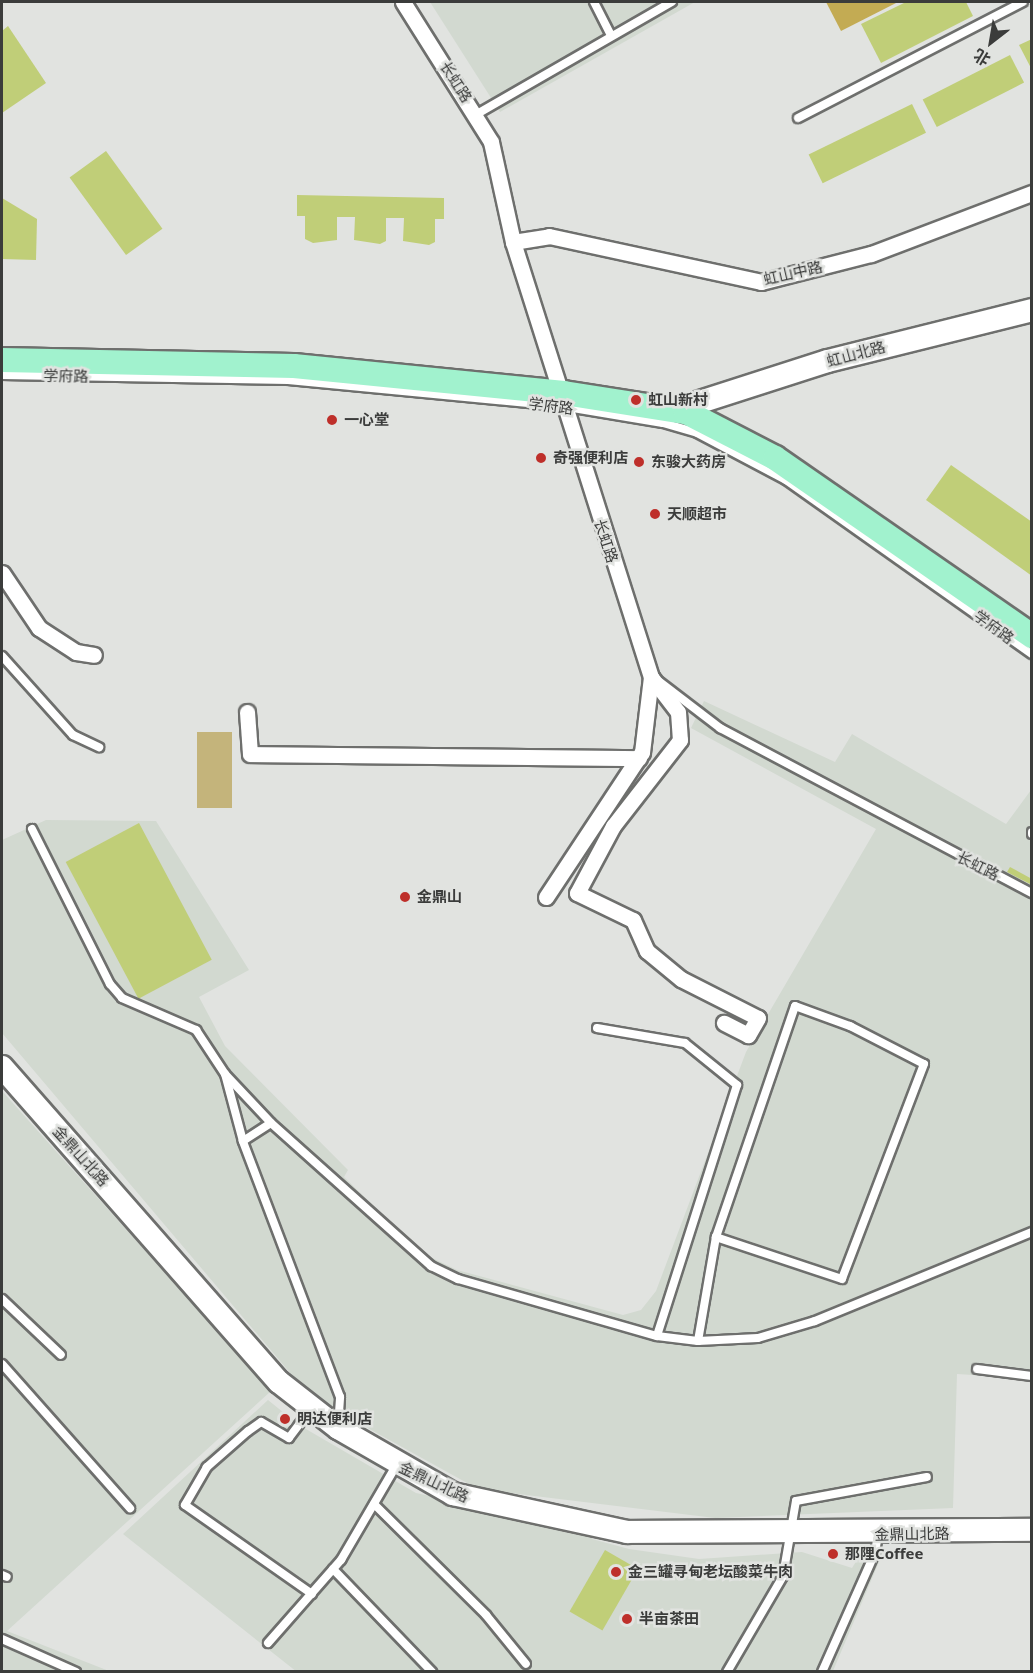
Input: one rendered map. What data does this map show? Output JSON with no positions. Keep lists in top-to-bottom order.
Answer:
{
  "streets": {
    "main road": ["学府路"],
    "street": [
      "长虹路",
      "虹山中路",
      "虹山北路",
      "金鼎山北路"
    ]
  },
  "crossings": [
    ["长虹路", "虹山中路"],
    ["长虹路", "学府路"],
    ["虹山北路", "学府路"]
  ],
  "places": [
    "虹山新村",
    "一心堂",
    "奇强便利店",
    "东骏大药房",
    "天顺超市",
    "金鼎山",
    "明达便利店",
    "那䧉Coffee",
    "金三罐寻甸老坛酸菜牛肉",
    "半亩茶田"
  ],
  "north": "bottom left"
}
